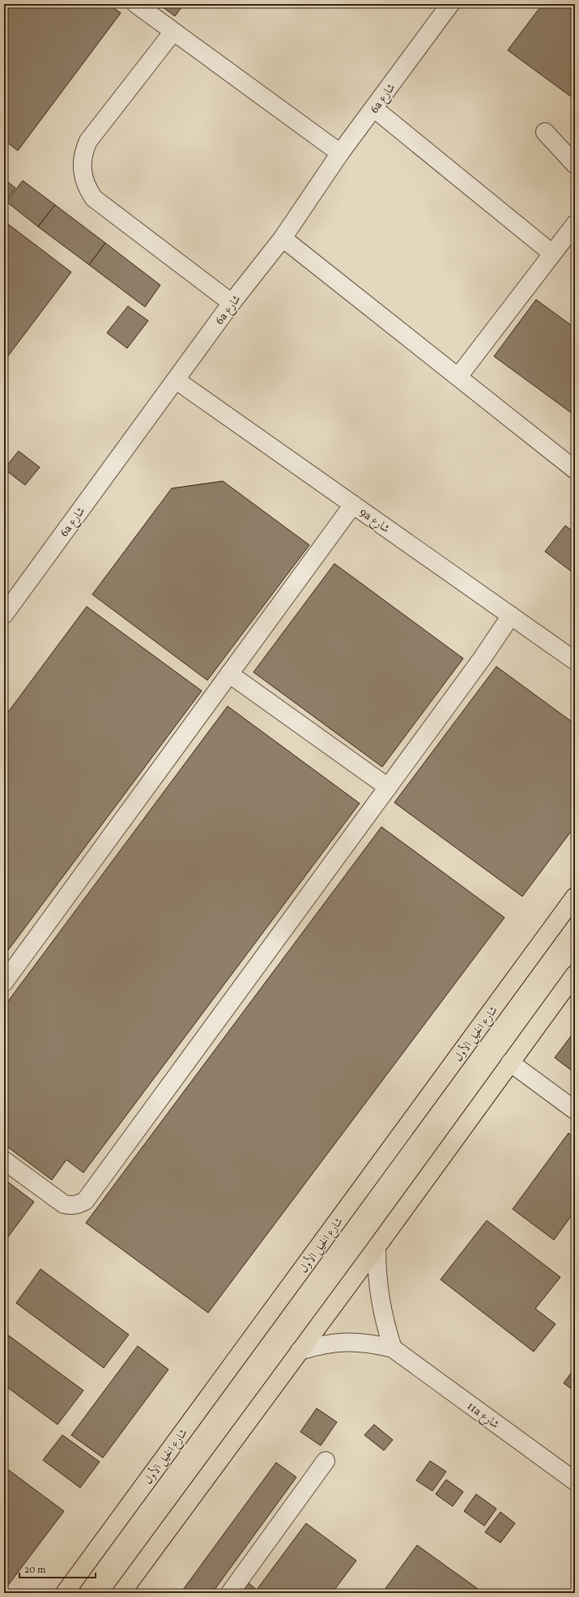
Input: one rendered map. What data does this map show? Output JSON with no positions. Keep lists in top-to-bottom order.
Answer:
{
  "streets": {
    "main road": ["شارع الخيل الأول"],
    "lane": ["6a شارع", "9a شارع", "11a شارع"]
  },
  "crossings": [
    ["6a شارع", "9a شارع"]
  ],
  "scale_bar": "20 m"
}
